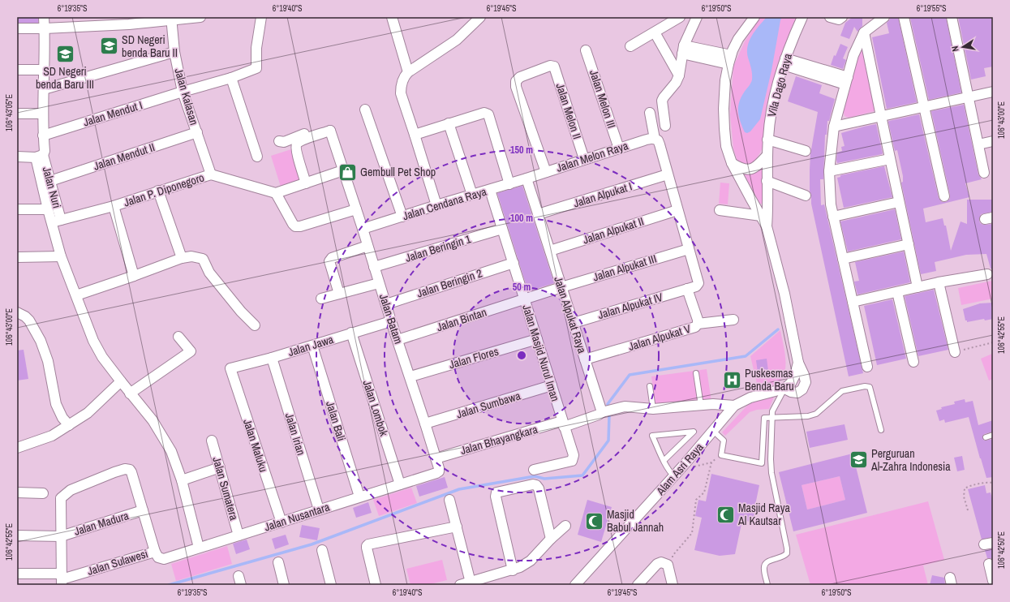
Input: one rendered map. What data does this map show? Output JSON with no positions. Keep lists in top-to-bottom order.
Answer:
{
  "streets": {
    "street": [
      "Vila Dago Raya",
      "Jalan Kalasan",
      "Jalan Melon III",
      "Jalan Melon II",
      "Jalan Mendut I",
      "Jalan Mendut II",
      "Jalan Melon Raya",
      "Jalan Nuri",
      "Jalan P. Diponegoro",
      "Jalan Alpukat I",
      "Jalan Cendana Raya",
      "Jalan Alpukat II",
      "Jalan Beringin 1",
      "Jalan Alpukat III",
      "Jalan Beringin 2",
      "Jalan Alpukat IV",
      "Jalan Alpukat Raya",
      "Jalan Batam",
      "Jalan Bintan",
      "Jalan Alpukat V",
      "Jalan Jawa",
      "Jalan Masjid Nurul Iman",
      "Jalan Flores",
      "Jalan Sumbawa",
      "Jalan Lombok",
      "Jalan Bali",
      "Jalan Irian",
      "Jalan Bhayangkara",
      "Jalan Maluku",
      "Alam Asri Raya",
      "Jalan Sumatera",
      "Jalan Nusantara",
      "Jalan Madura",
      "Jalan Sulawesi"
    ]
  },
  "crossings": [
    ["Vila Dago Raya", "Alam Asri Raya"],
    ["Jalan Kalasan", "Jalan Mendut I"],
    ["Jalan Kalasan", "Jalan Mendut II"],
    ["Jalan Kalasan", "Jalan P. Diponegoro"],
    ["Jalan Melon III", "Jalan Melon Raya"],
    ["Jalan Melon II", "Jalan Melon Raya"],
    ["Jalan Mendut II", "Jalan Nuri"],
    ["Jalan Melon Raya", "Jalan Cendana Raya"],
    ["Jalan Melon Raya", "Jalan Alpukat Raya"],
    ["Jalan Nuri", "Jalan P. Diponegoro"],
    ["Jalan Alpukat I", "Jalan Alpukat Raya"],
    ["Jalan Cendana Raya", "Jalan Alpukat Raya"],
    ["Jalan Cendana Raya", "Jalan Batam"],
    ["Jalan Cendana Raya", "Jalan Masjid Nurul Iman"],
    ["Jalan Alpukat II", "Jalan Alpukat Raya"],
    ["Jalan Beringin 1", "Jalan Batam"],
    ["Jalan Beringin 1", "Jalan Masjid Nurul Iman"],
    ["Jalan Alpukat III", "Jalan Alpukat Raya"],
    ["Jalan Alpukat III", "Jalan Bintan"],
    ["Jalan Alpukat III", "Jalan Masjid Nurul Iman"],
    ["Jalan Beringin 2", "Jalan Batam"],
    ["Jalan Beringin 2", "Jalan Masjid Nurul Iman"],
    ["Jalan Alpukat IV", "Jalan Alpukat Raya"],
    ["Jalan Alpukat IV", "Jalan Alpukat V"],
    ["Jalan Alpukat Raya", "Jalan Alpukat V"],
    ["Jalan Batam", "Jalan Bintan"],
    ["Jalan Batam", "Jalan Jawa"],
    ["Jalan Batam", "Jalan Flores"],
    ["Jalan Batam", "Jalan Sumbawa"],
    ["Jalan Batam", "Jalan Bhayangkara"],
    ["Jalan Batam", "Jalan Nusantara"],
    ["Jalan Bintan", "Jalan Masjid Nurul Iman"],
    ["Jalan Jawa", "Jalan Lombok"],
    ["Jalan Jawa", "Jalan Bali"],
    ["Jalan Jawa", "Jalan Irian"],
    ["Jalan Jawa", "Jalan Maluku"],
    ["Jalan Masjid Nurul Iman", "Jalan Flores"],
    ["Jalan Masjid Nurul Iman", "Jalan Sumbawa"],
    ["Jalan Masjid Nurul Iman", "Jalan Bhayangkara"],
    ["Jalan Lombok", "Jalan Nusantara"],
    ["Jalan Bali", "Jalan Nusantara"],
    ["Jalan Irian", "Jalan Nusantara"],
    ["Jalan Maluku", "Jalan Nusantara"],
    ["Jalan Sumatera", "Jalan Nusantara"],
    ["Jalan Nusantara", "Jalan Sulawesi"]
  ],
  "places": {
    "school or university": ["SD Negeri benda Baru II", "SD Negeri benda Baru III", "Perguruan Al-Zahra Indonesia"],
    "shop": ["Gembull Pet Shop"],
    "hospital": ["Puskesmas Benda Baru"],
    "mosque": ["Masjid Raya Al Kautsar", "Masjid Babul Jannah"]
  },
  "north": "left",
  "coordinates": [
    "6°19'35\"S",
    "6°19'40\"S",
    "6°19'45\"S",
    "6°19'50\"S",
    "6°19'55\"S",
    "106°43'05\"E",
    "106°43'00\"E",
    "106°42'55\"E",
    "106°42'50\"E"
  ],
  "rings": ["150 m", "100 m", "50 m"]
}
